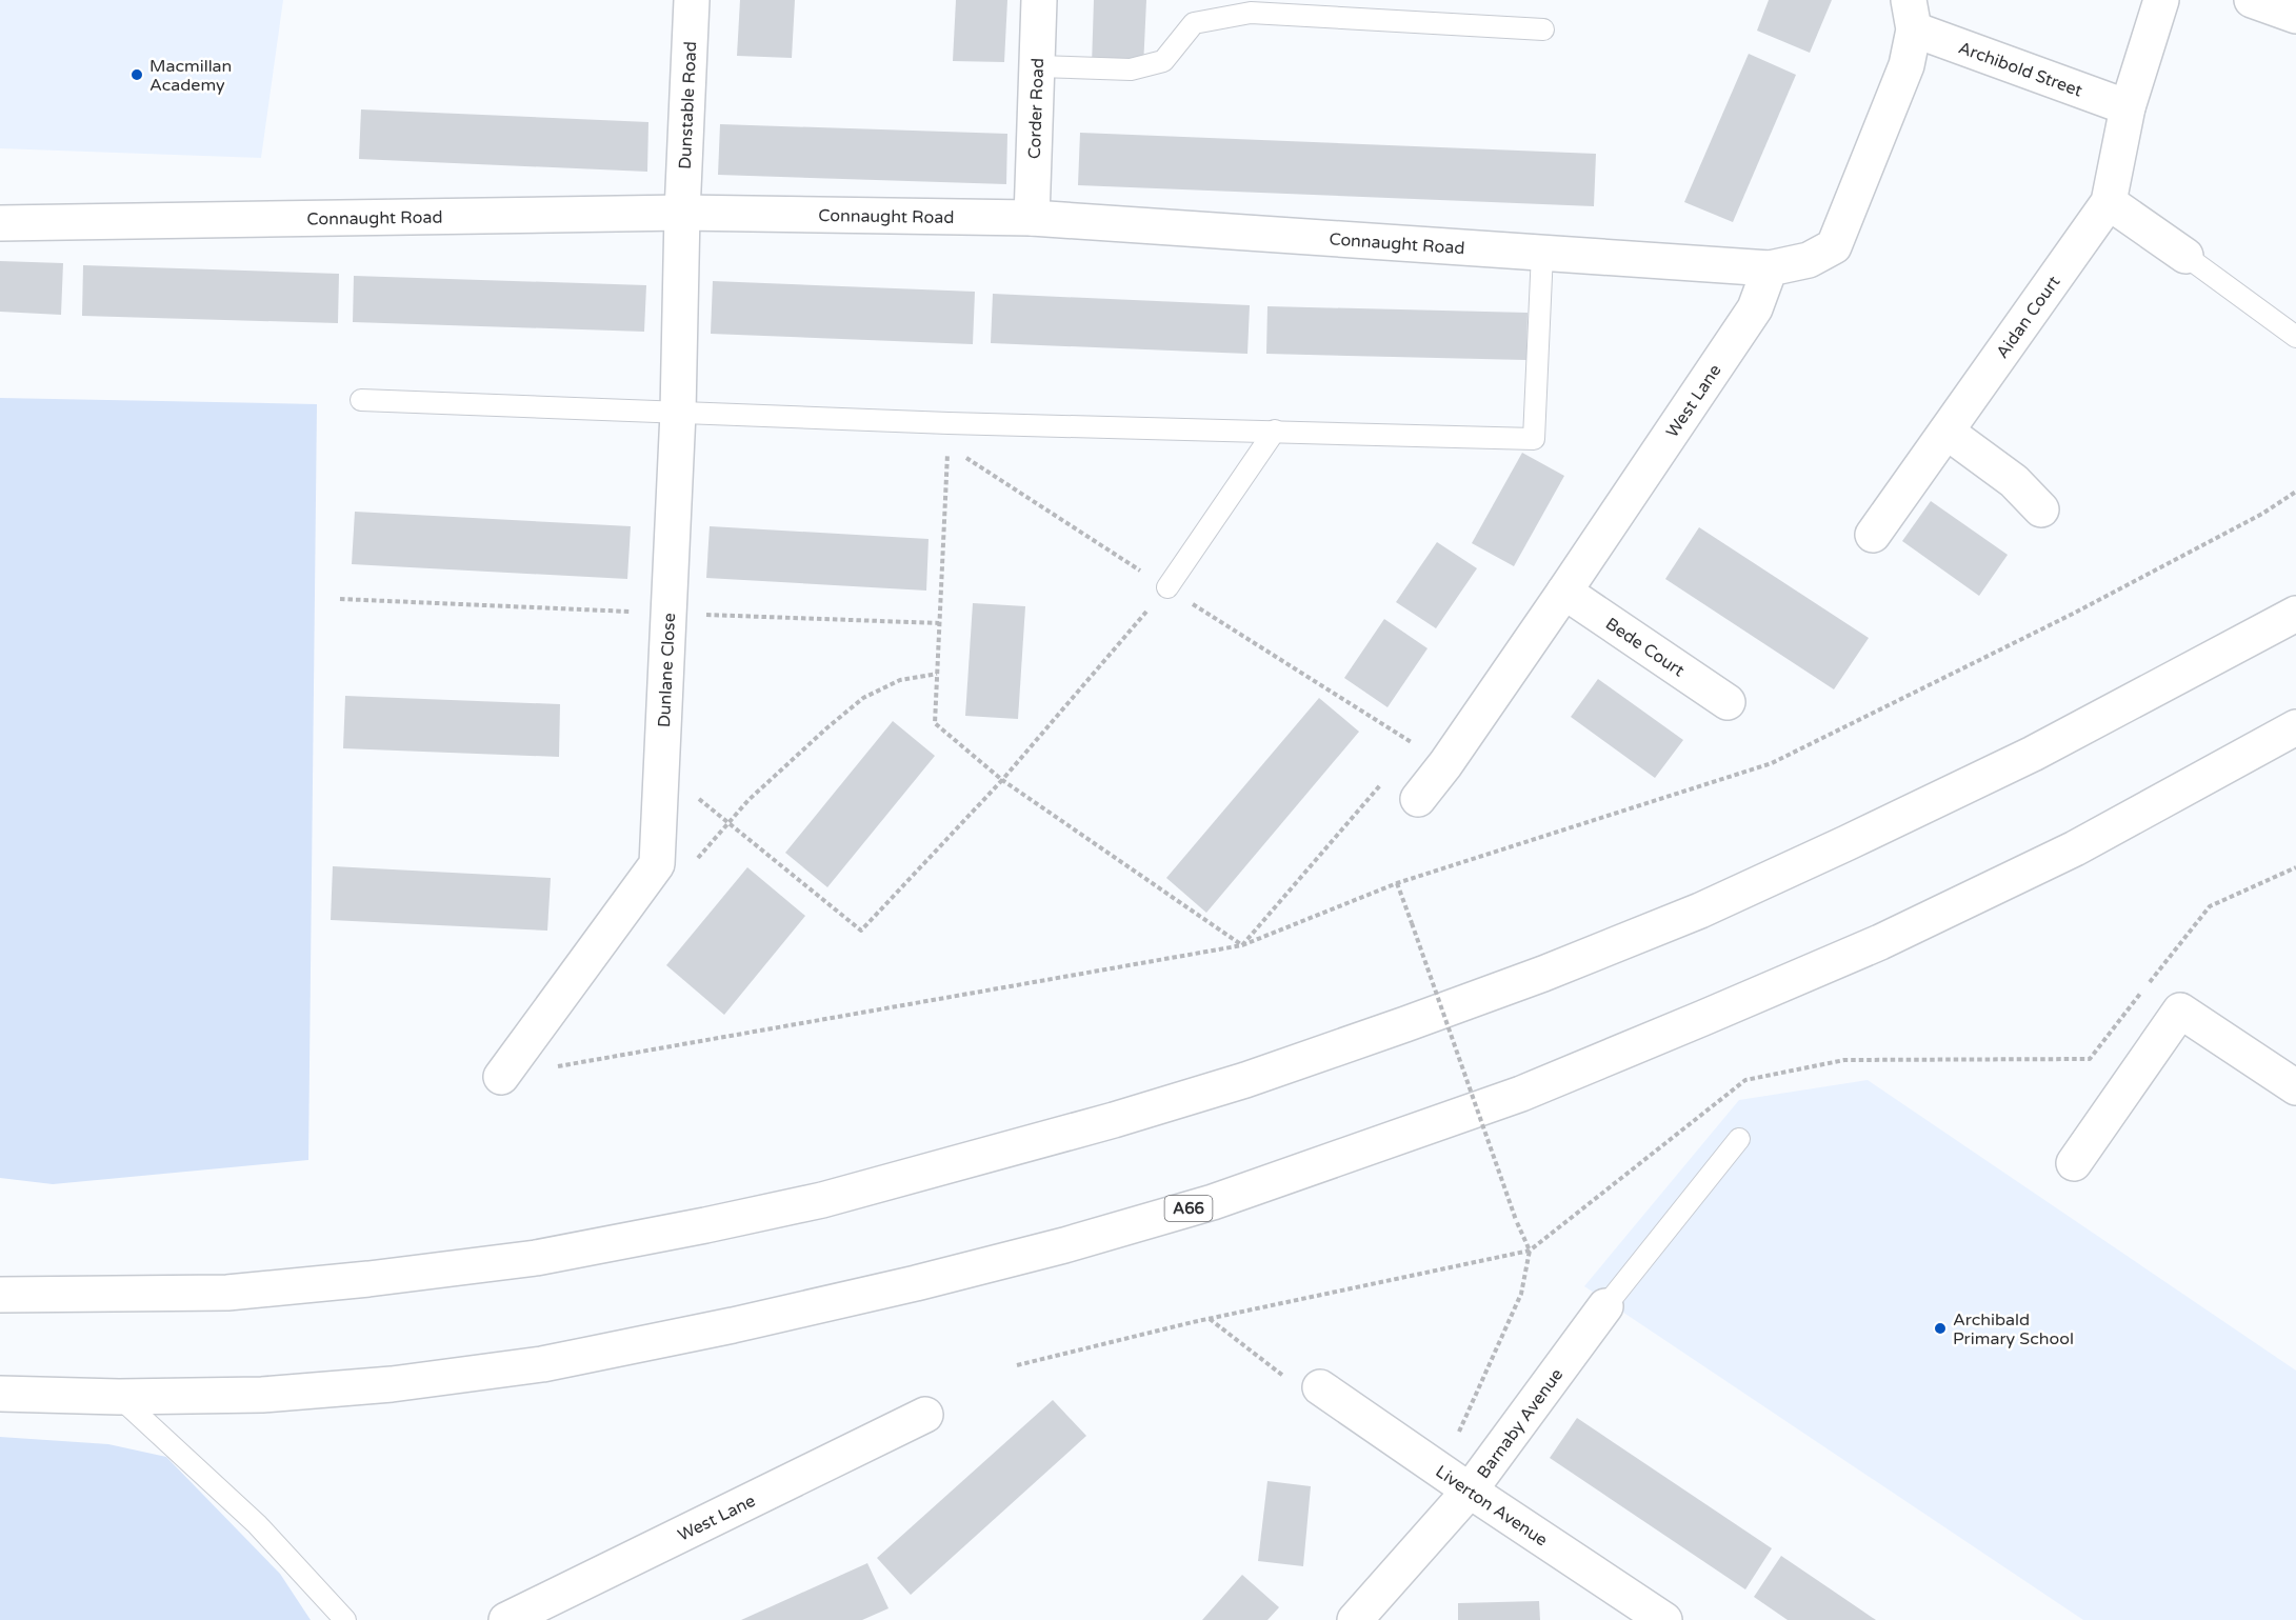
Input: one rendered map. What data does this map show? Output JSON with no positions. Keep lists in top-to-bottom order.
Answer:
{
  "streets": {
    "main road": [
      "Archibold Street",
      "Dunstable Road",
      "Corder Road",
      "Connaught Road",
      "Aidan Court",
      "West Lane",
      "Bede Court",
      "Dunlane Close",
      "A66",
      "Barnaby Avenue",
      "Liverton Avenue"
    ]
  },
  "crossings": [
    ["Archibold Street", "Aidan Court"],
    ["Dunstable Road", "Connaught Road"],
    ["Dunstable Road", "Dunlane Close"],
    ["Corder Road", "Connaught Road"],
    ["Connaught Road", "West Lane"],
    ["Connaught Road", "Dunlane Close"],
    ["West Lane", "Bede Court"],
    ["Barnaby Avenue", "Liverton Avenue"]
  ],
  "places": ["Macmillan Academy", "Archibald Primary School"]
}
